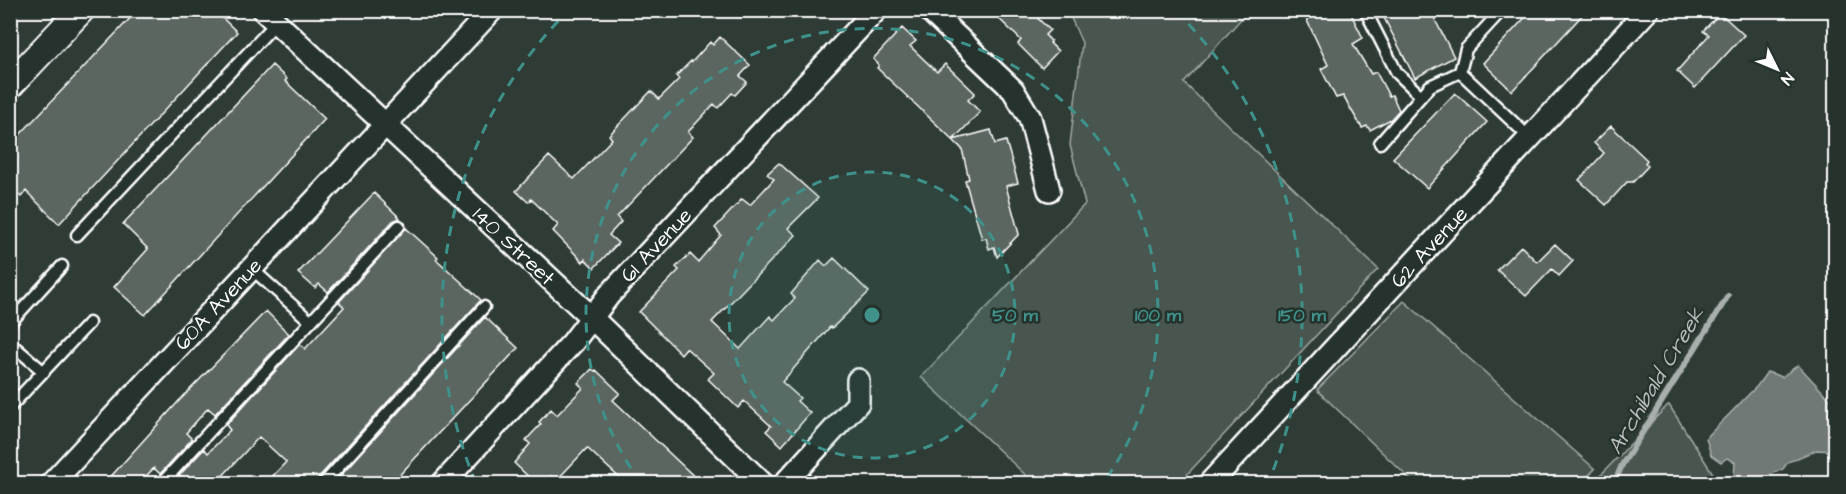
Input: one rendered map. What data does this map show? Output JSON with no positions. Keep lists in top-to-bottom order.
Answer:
{
  "streets": {
    "street": [
      "61 Avenue",
      "140 Street",
      "62 Avenue",
      "60A Avenue"
    ]
  },
  "crossings": [
    ["61 Avenue", "140 Street"],
    ["140 Street", "60A Avenue"]
  ],
  "water": ["Archibald Creek"],
  "north": "bottom right",
  "rings": ["50 m", "100 m", "150 m"]
}
